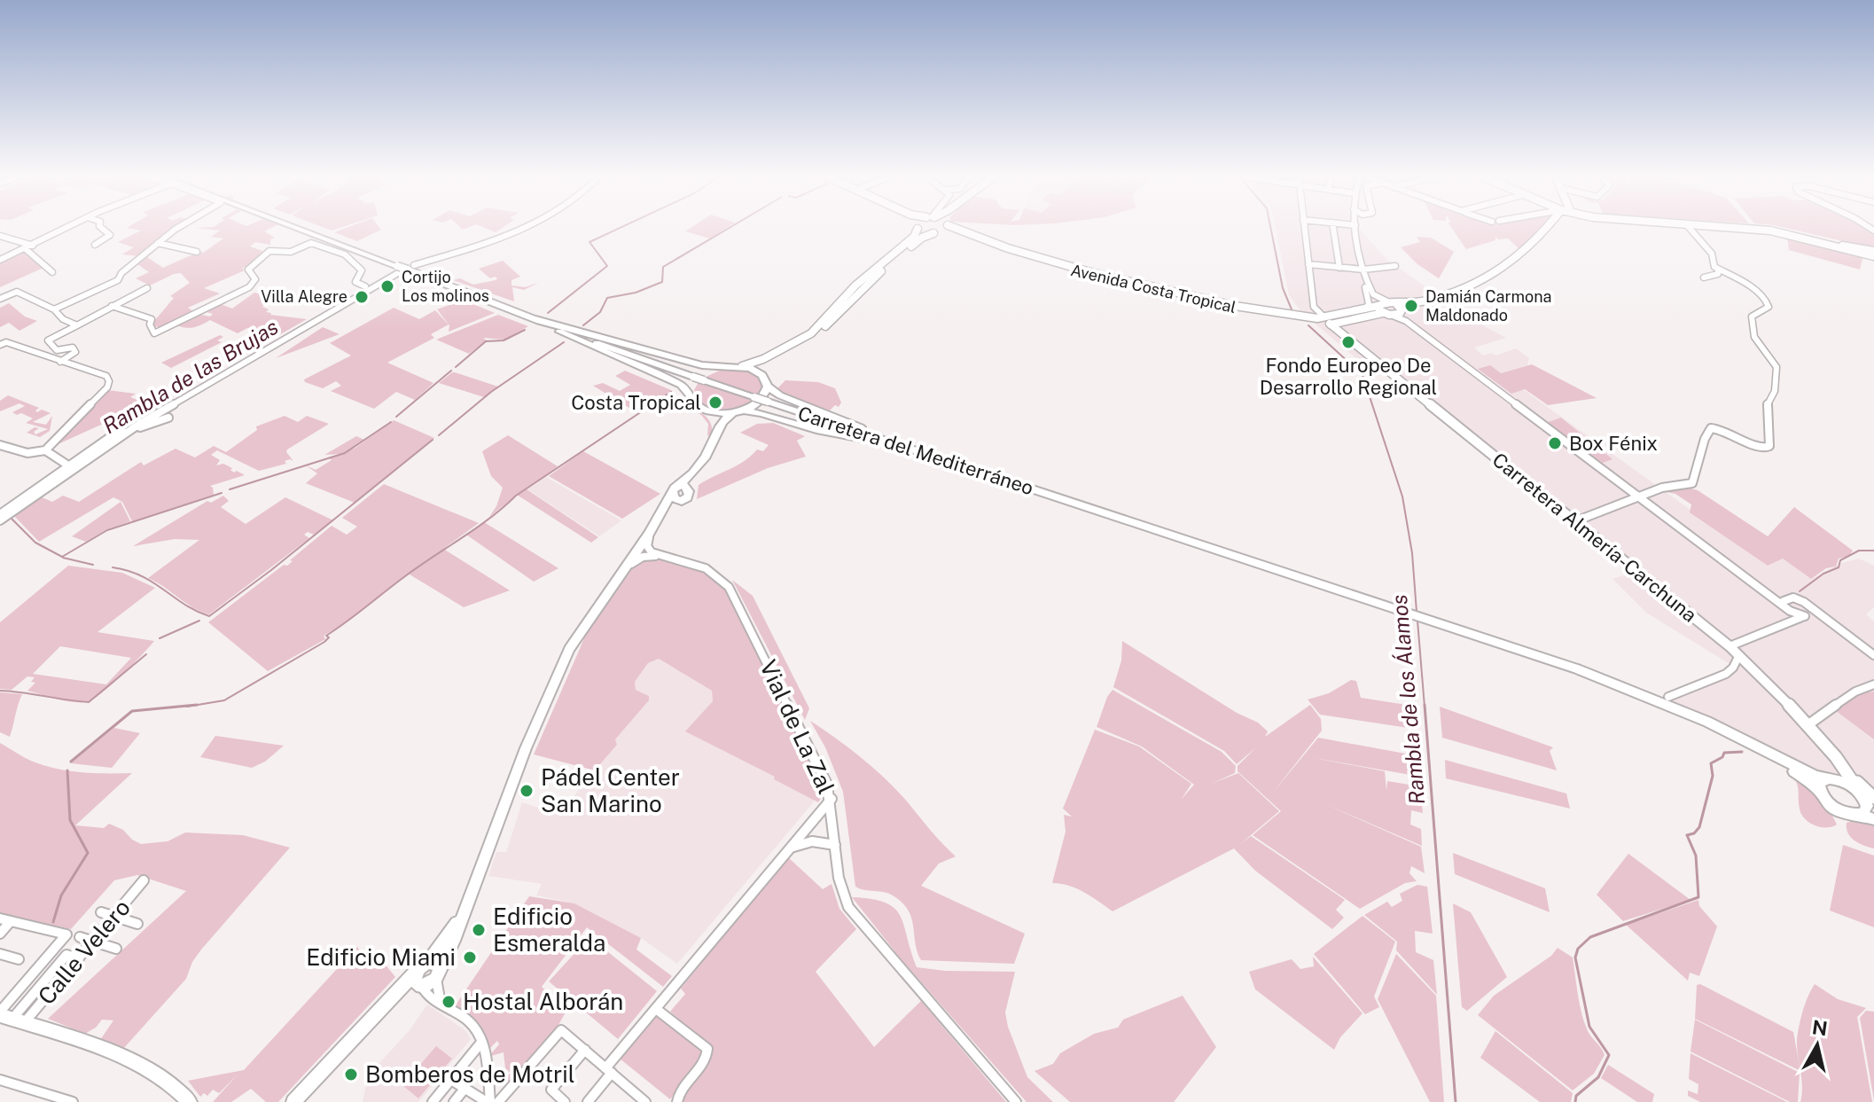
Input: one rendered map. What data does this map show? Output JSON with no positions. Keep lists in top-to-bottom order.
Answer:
{
  "streets": {
    "highway": ["Carretera del Mediterráneo"],
    "main road": ["Avenida Costa Tropical", "Carretera Almería-Carchuna"],
    "street": ["Vial de La Zal", "Calle Velero"]
  },
  "crossings": [
    ["Avenida Costa Tropical", "Carretera Almería-Carchuna"],
    ["Carretera del Mediterráneo", "Carretera Almería-Carchuna"]
  ],
  "water": ["Rambla de las Brujas", "Rambla de los Álamos"],
  "places": [
    "Cortijo Los molinos",
    "Villa Alegre",
    "Damián Carmona Maldonado",
    "Fondo Europeo De Desarrollo Regional",
    "Costa Tropical",
    "Box Fénix",
    "Pádel Center San Marino",
    "Edificio Esmeralda",
    "Edificio Miami",
    "Hostal Alborán",
    "Bomberos de Motril"
  ],
  "north": "top"
}
